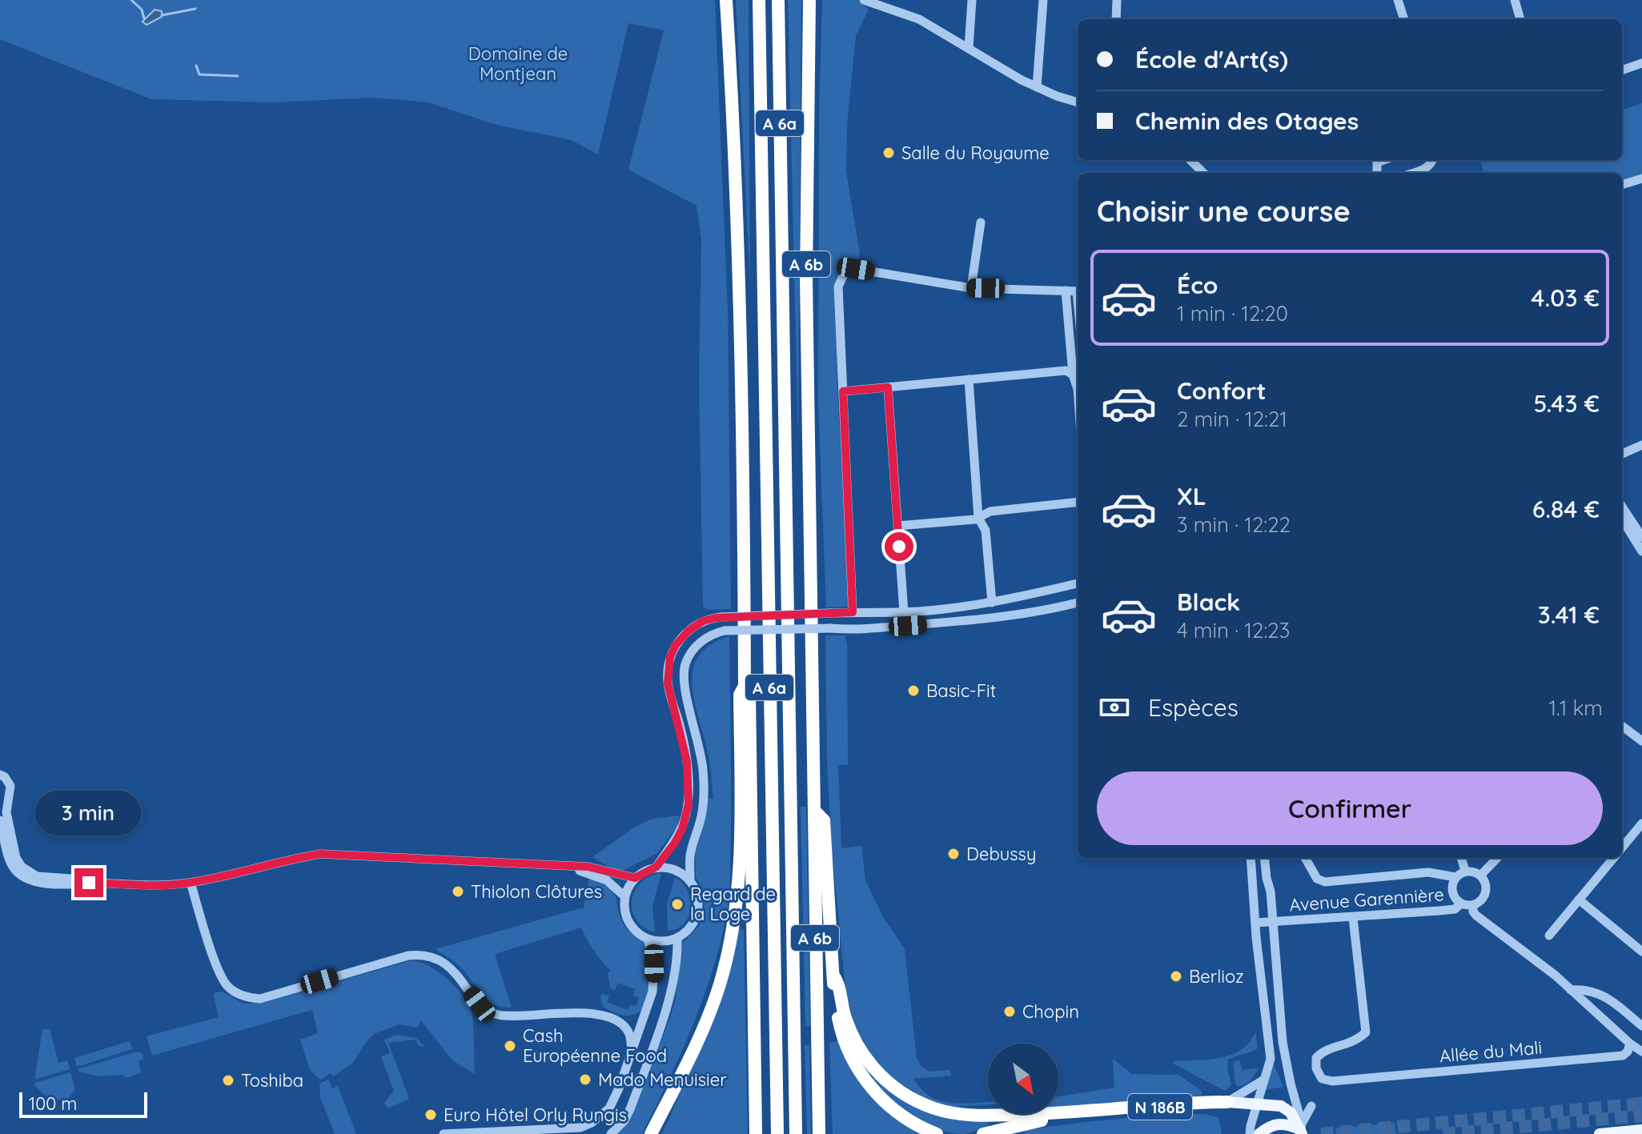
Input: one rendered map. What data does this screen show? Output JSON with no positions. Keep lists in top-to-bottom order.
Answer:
{
  "streets": {
    "highway": ["A 6a", "A 6b", "N 186B"],
    "street": ["Avenue Garennière", "Allée du Mali"]
  },
  "crossings": [
    ["Avenue Garennière", "Allée du Mali"]
  ],
  "parks": ["Domaine de Montjean"],
  "places": [
    "Salle du Royaume",
    "Basic-Fit",
    "Debussy",
    "Thiolon Clôtures",
    "Regard de la Loge",
    "Berlioz",
    "Chopin",
    "Cash Européenne Food",
    "Mado Menuisier",
    "Toshiba",
    "Euro Hôtel Orly Rungis"
  ],
  "scale_bar": "100 m",
  "north": "bottom right",
  "page": {
    "banner": ["École d'Art(s)", "Chemin des Otages"],
    "heading": "Choisir une course",
    "list": [
      {
        "name": "Éco",
        "note": "1 min · 12:20",
        "value": "4.03 €"
      },
      {
        "name": "Confort",
        "note": "2 min · 12:21",
        "value": "5.43 €"
      },
      {
        "name": "XL",
        "note": "3 min · 12:22",
        "value": "6.84 €"
      },
      {
        "name": "Black",
        "note": "4 min · 12:23",
        "value": "3.41 €"
      }
    ],
    "pay": ["Espèces", "1.1 km"],
    "buttons": "Confirmer",
    "bubble": "3 min",
    "scale": "100 m"
  }
}
